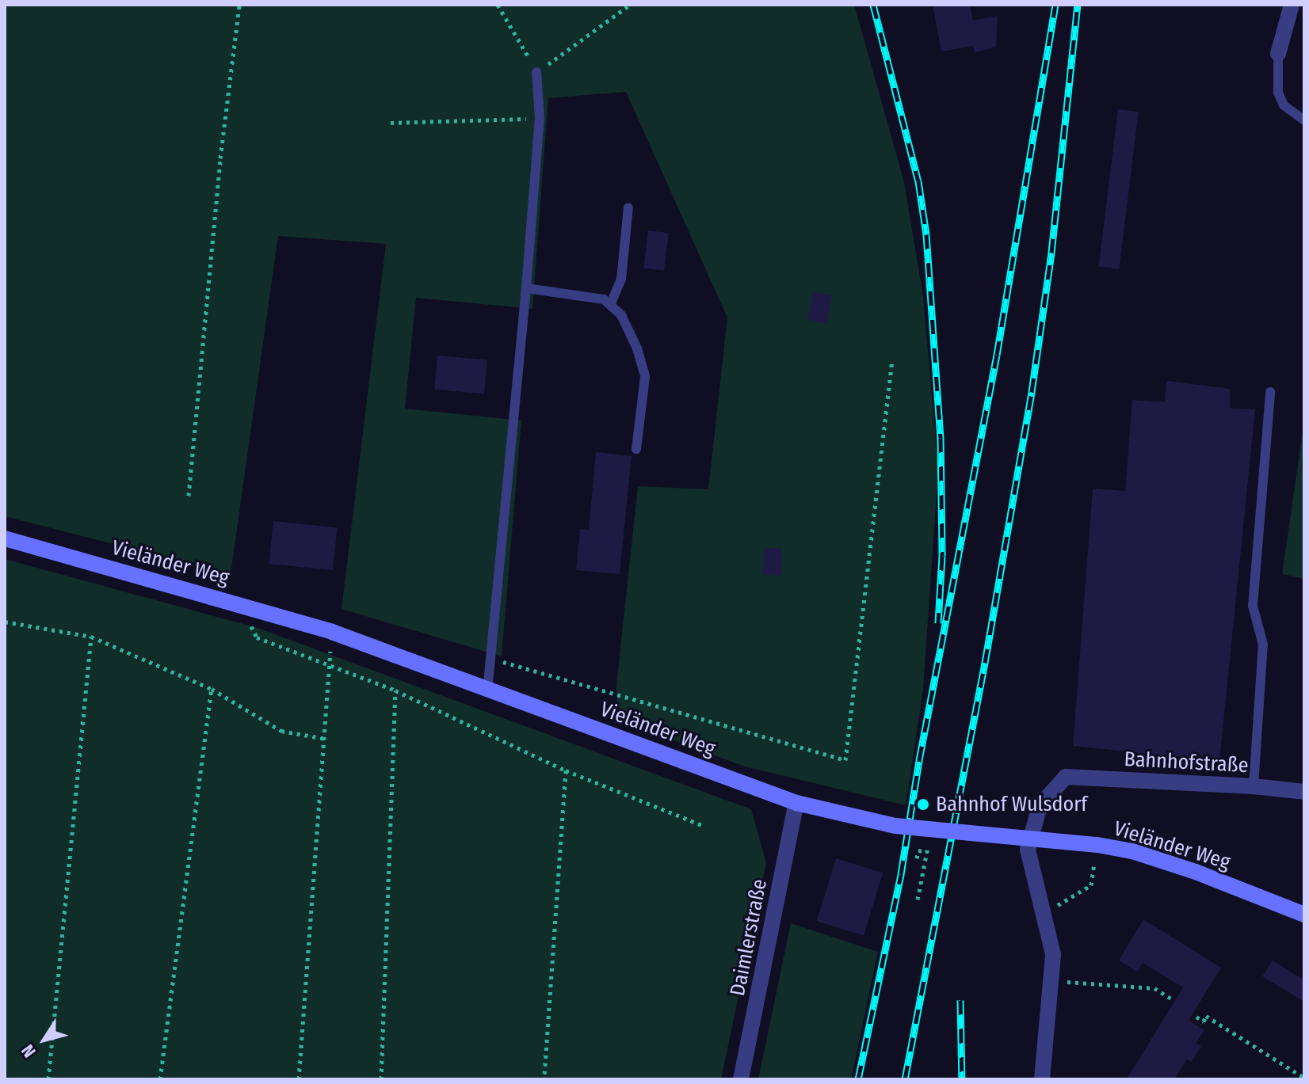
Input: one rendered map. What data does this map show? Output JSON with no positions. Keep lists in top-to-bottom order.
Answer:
{
  "streets": {
    "street": ["Vieländer Weg", "Bahnhofstraße", "Daimlerstraße"]
  },
  "crossings": [
    ["Vieländer Weg", "Daimlerstraße"]
  ],
  "places": ["Bahnhof Wulsdorf"],
  "north": "bottom left"
}
